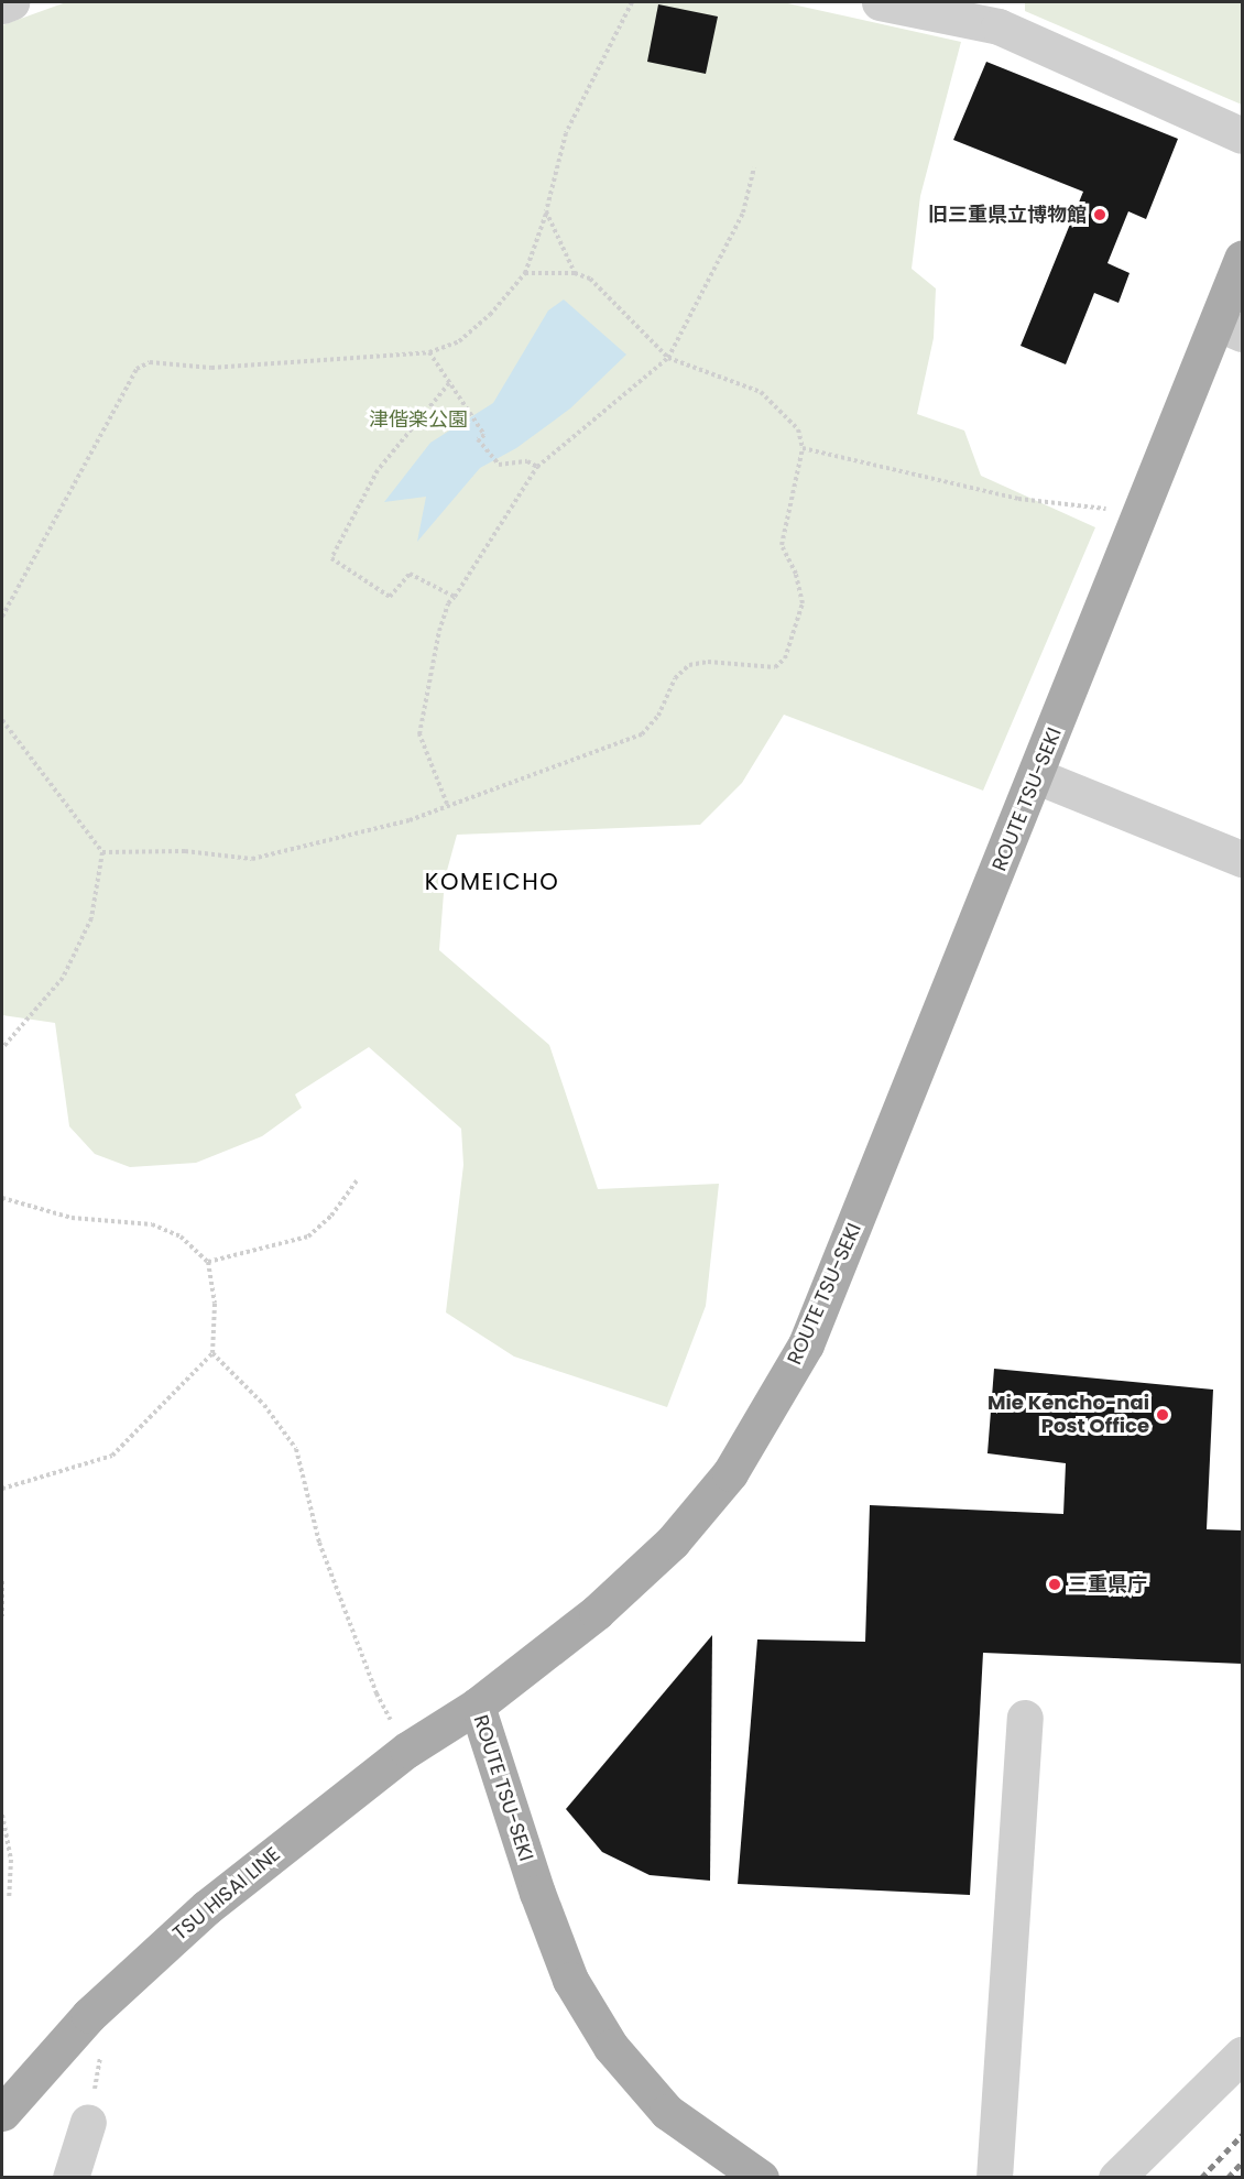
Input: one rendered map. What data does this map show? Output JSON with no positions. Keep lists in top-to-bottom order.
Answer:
{
  "streets": {
    "main road": ["ROUTE TSU-SEKI", "TSU HISAI LINE"]
  },
  "crossings": [
    ["ROUTE TSU-SEKI", "TSU HISAI LINE"]
  ],
  "districts": ["KOMEICHO"],
  "parks": ["津偕楽公園"],
  "places": ["旧三重県立博物館", "Mie Kencho-nai Post Office", "三重県庁"]
}
